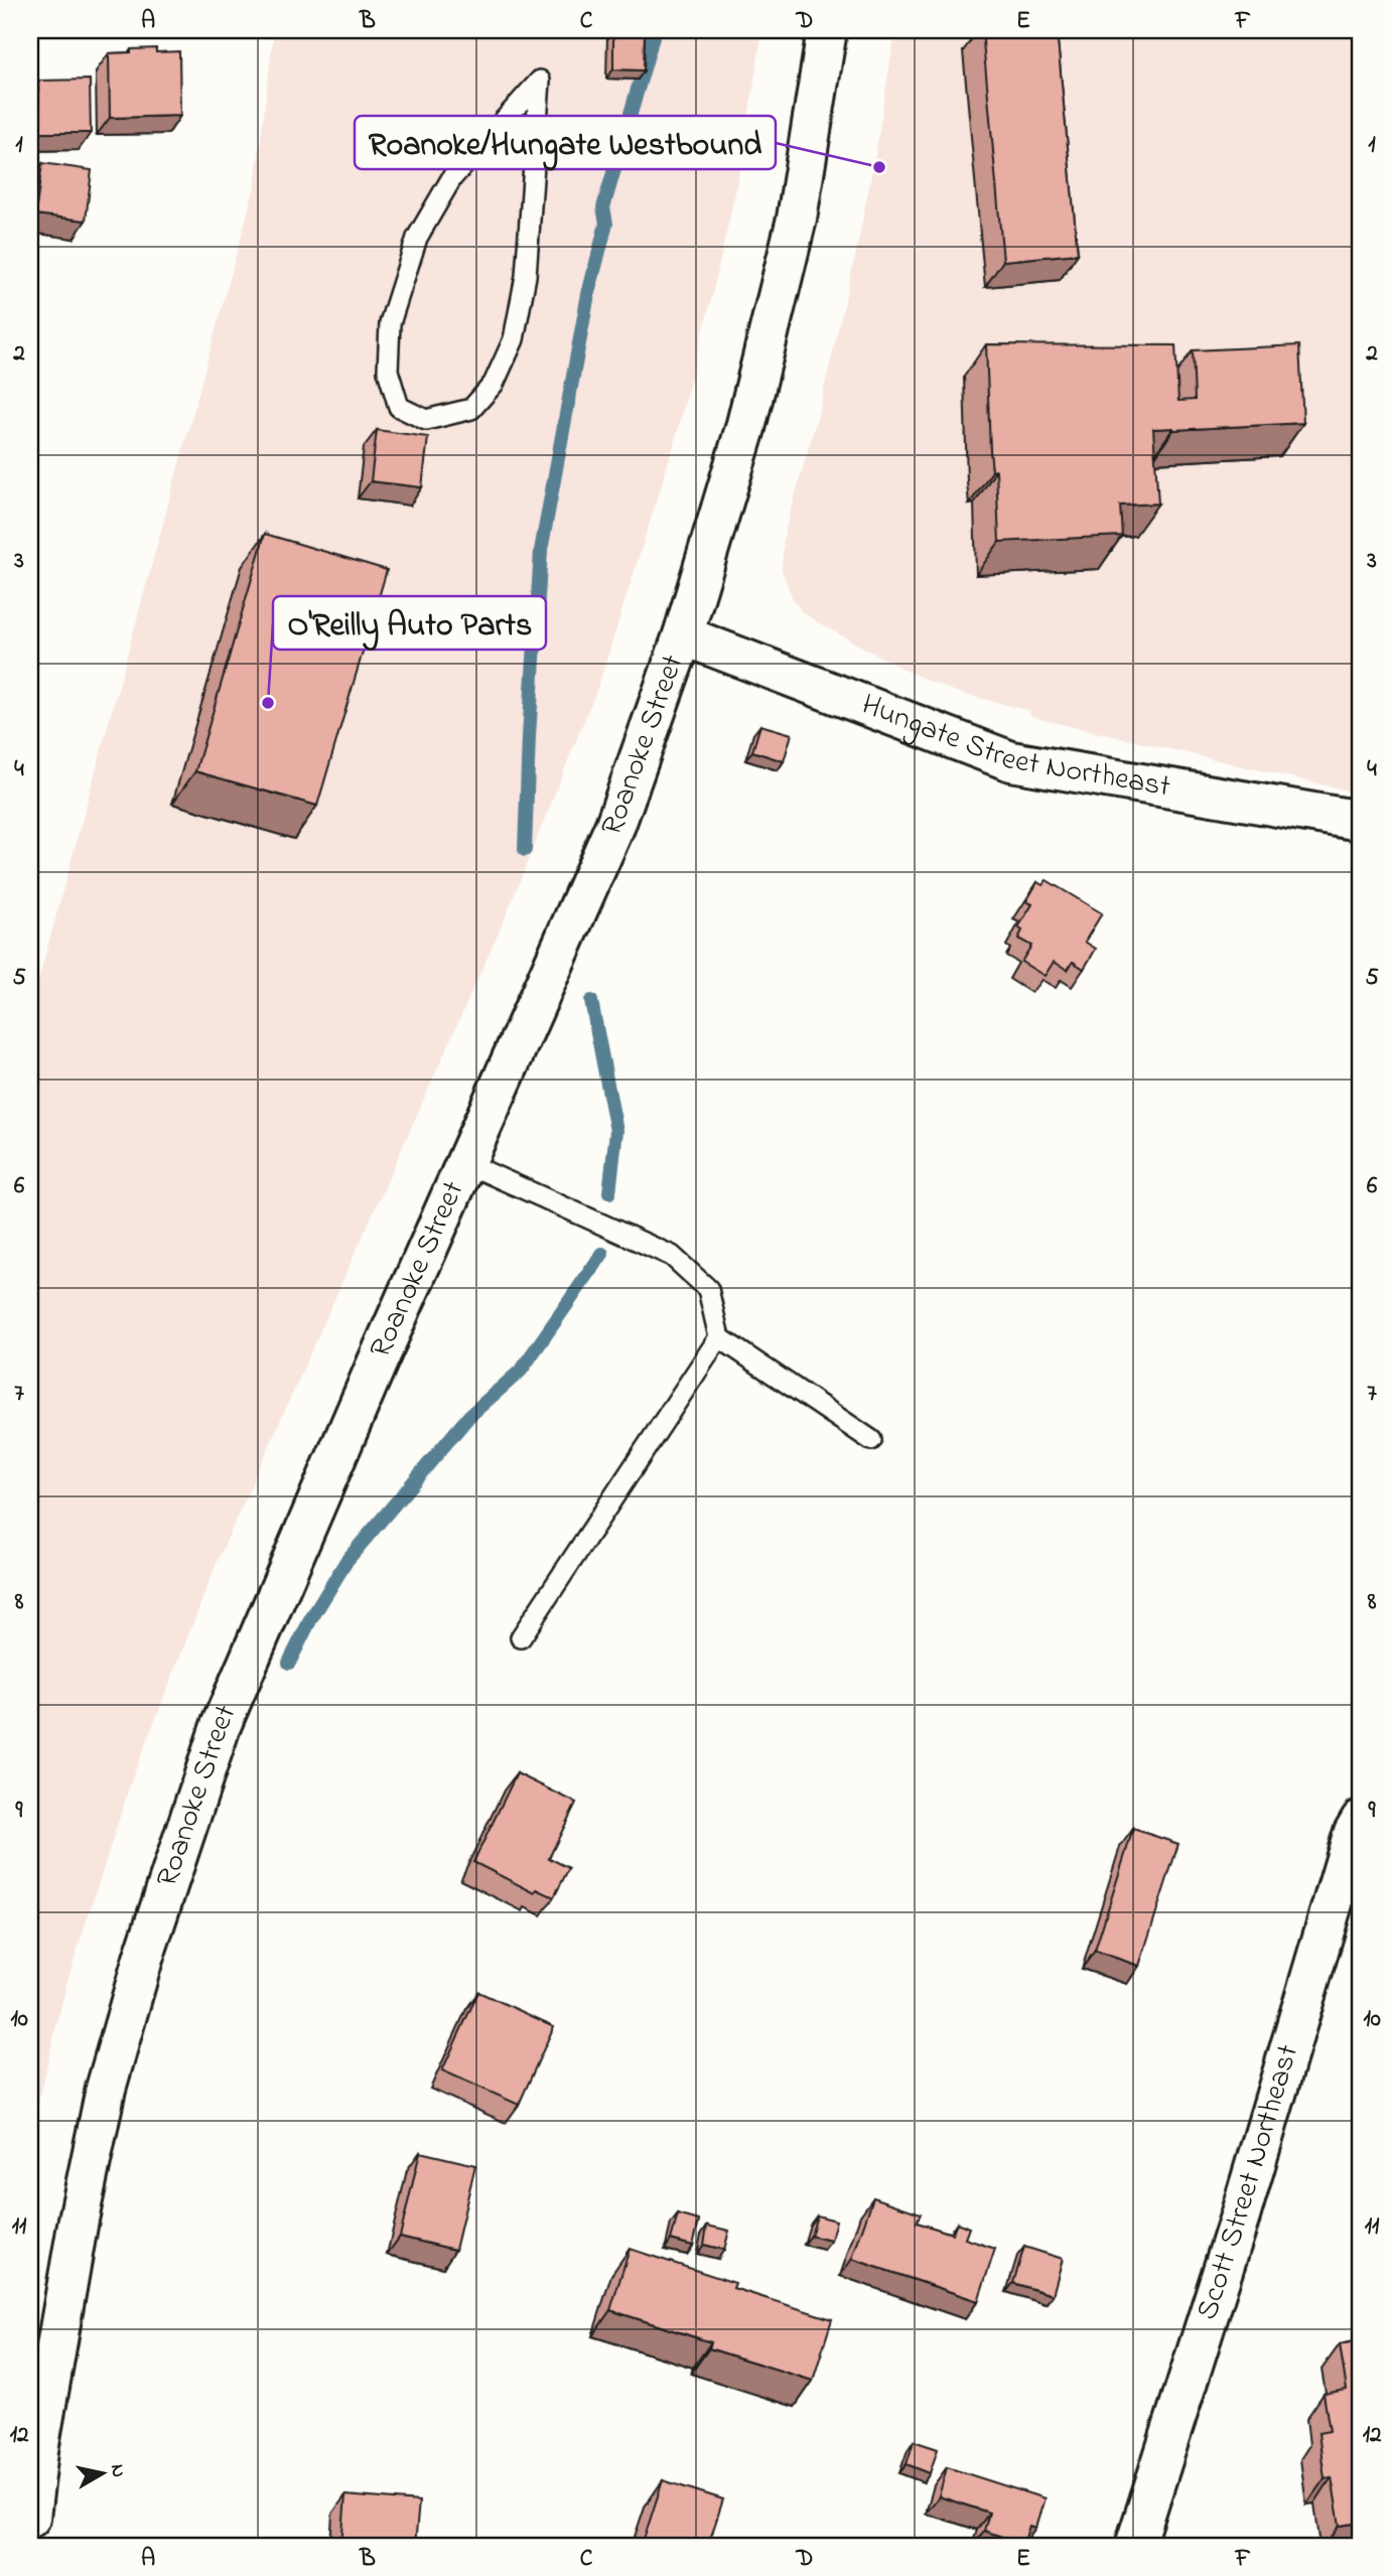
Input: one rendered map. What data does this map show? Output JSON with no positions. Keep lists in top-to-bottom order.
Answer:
{
  "streets": {
    "main road": ["Hungate Street Northeast", "Roanoke Street", "Scott Street Northeast"]
  },
  "crossings": [
    ["Hungate Street Northeast", "Roanoke Street"]
  ],
  "places": ["Roanoke/Hungate Westbound", "O'Reilly Auto Parts"],
  "north": "right",
  "grid": {
    "columns": [
      "A",
      "B",
      "C",
      "D",
      "E",
      "F"
    ],
    "rows": [
      "1",
      "2",
      "3",
      "4",
      "5",
      "6",
      "7",
      "8",
      "9",
      "10",
      "11",
      "12"
    ]
  }
}
